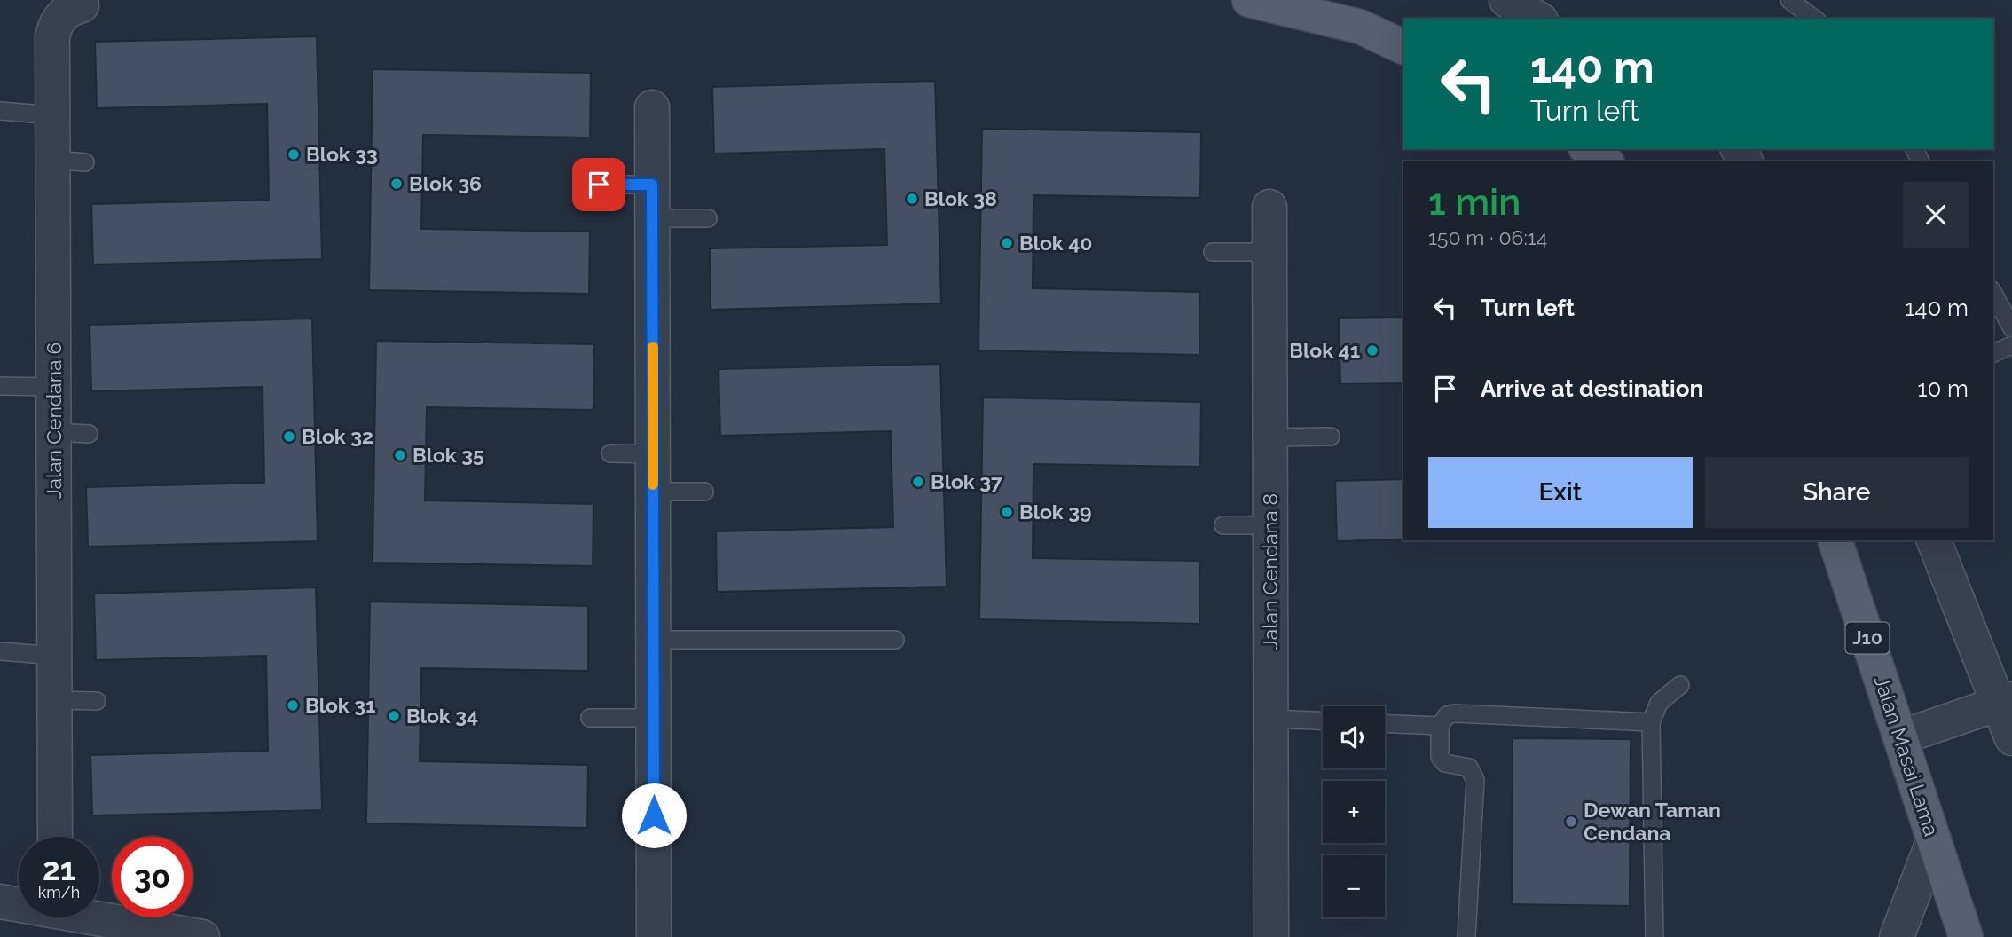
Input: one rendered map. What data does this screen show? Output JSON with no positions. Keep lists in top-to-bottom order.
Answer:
{
  "streets": {
    "main road": ["J10", "Jalan Masai Lama"],
    "street": ["Jalan Cendana 6", "Jalan Cendana 8"]
  },
  "places": [
    "Blok 33",
    "Blok 36",
    "Blok 38",
    "Blok 40",
    "Blok 41",
    "Blok 32",
    "Blok 35",
    "Blok 37",
    "Blok 39",
    "Blok 31",
    "Blok 34",
    "Dewan Taman Cendana"
  ],
  "page": {
    "turn": ["140 m", "Turn left"],
    "heading": ["1 min", "150 m · 06:14"],
    "list": [
      {
        "name": "Turn left",
        "value": "140 m"
      },
      {
        "name": "Arrive at destination",
        "value": "10 m"
      }
    ],
    "buttons": ["Exit", "Share"],
    "map_buttons": ["+", "−"],
    "speed": "21 km/h",
    "limit": "30"
  }
}
